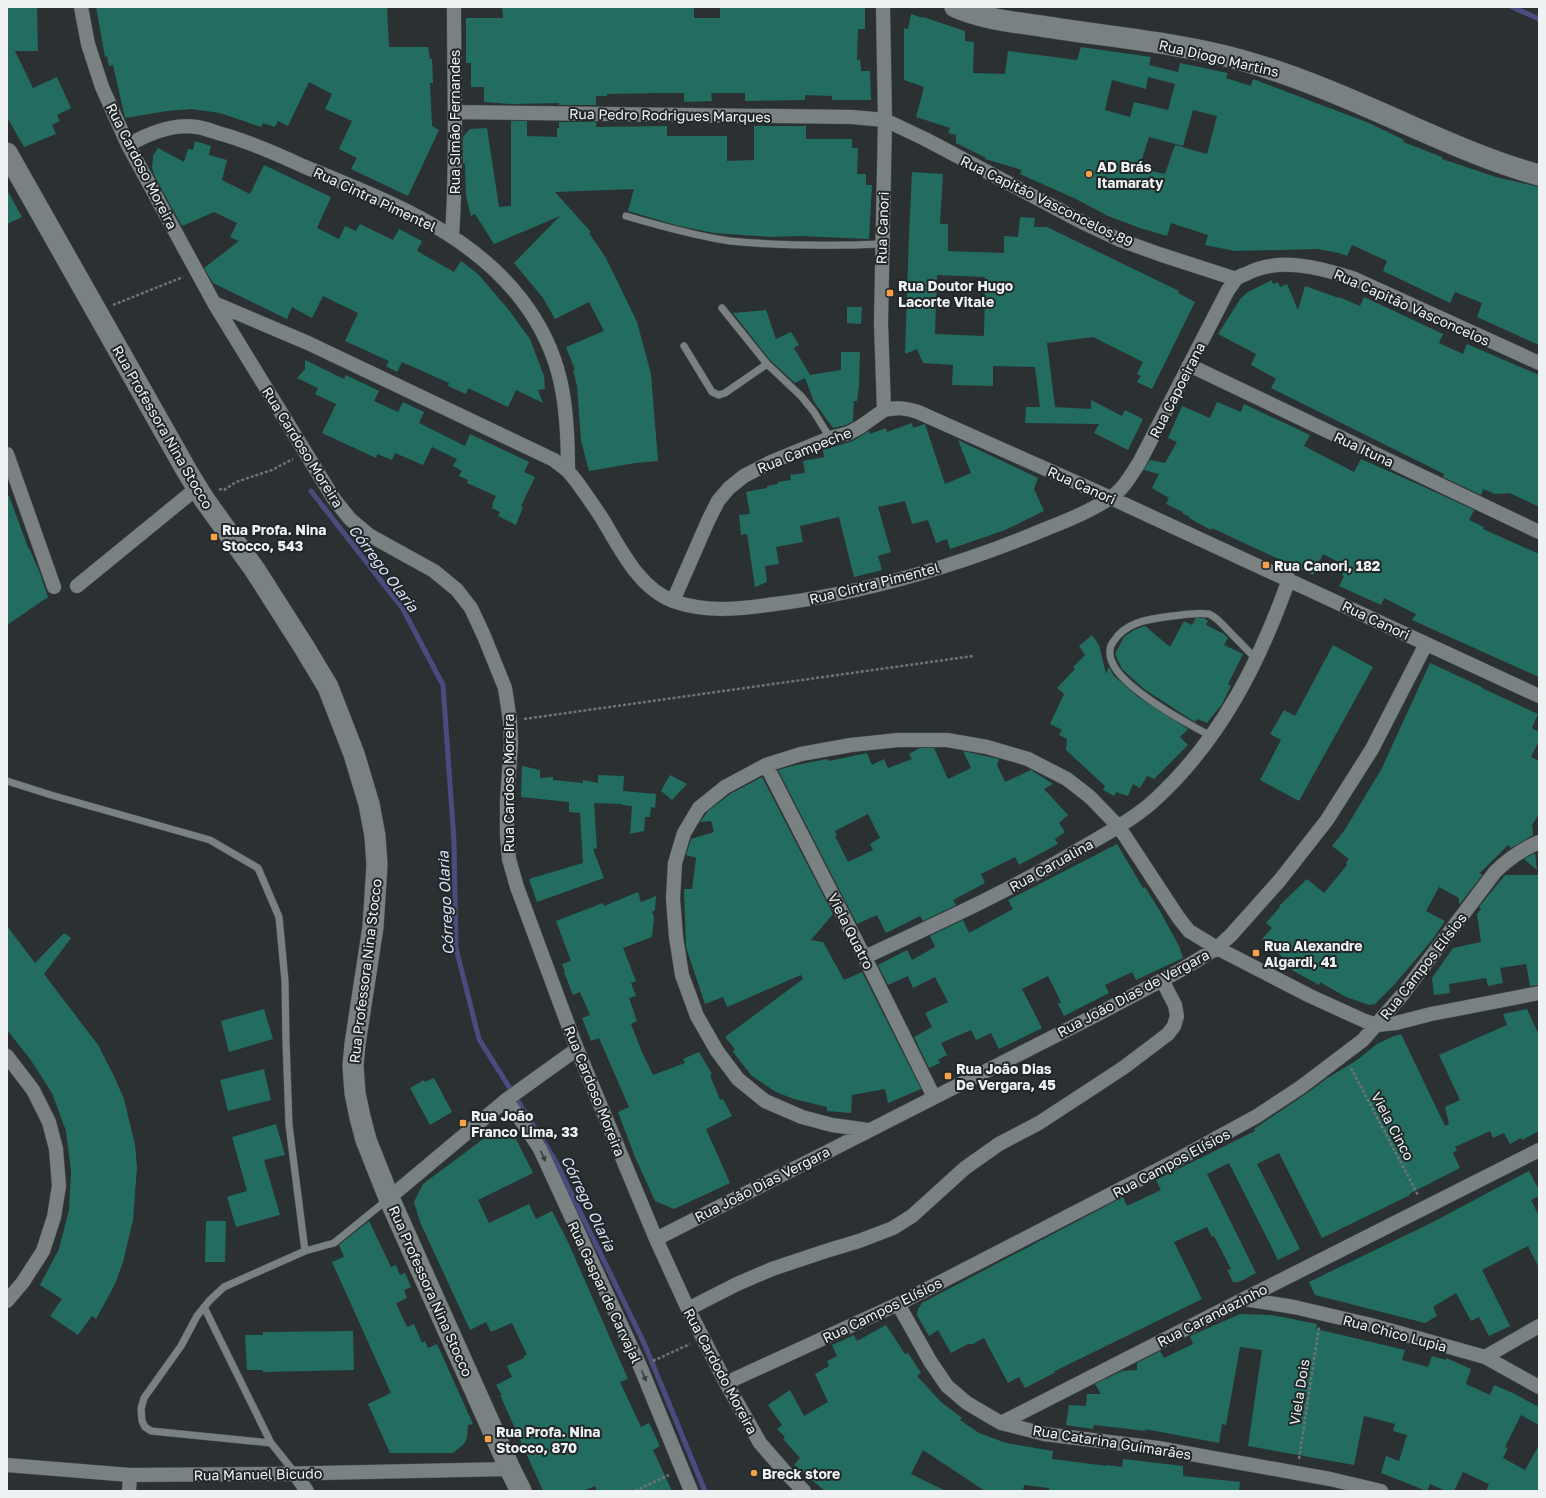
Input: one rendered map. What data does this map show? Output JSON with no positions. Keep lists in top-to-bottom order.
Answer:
{
  "streets": {
    "street": [
      "Rua Diogo Martins",
      "Rua Pedro Rodrigues Marques",
      "Rua Simão Fernandes",
      "Rua Cardoso Moreira",
      "Rua Cintra Pimentel",
      "Rua Capitão Vasconcelos,89",
      "Rua Canori",
      "Rua Capitão Vasconcelos",
      "Rua Capoeirana",
      "Rua Professora Nina Stocco",
      "Rua Ituna",
      "Rua Campeche",
      "Rua Carualina",
      "Viela Quatro",
      "Rua Campos Elísios",
      "Rua João Dias de Vergara",
      "Rua João Dias Vergara",
      "Rua Gaspar de Carvajal",
      "Rua Carandazinho",
      "Rua Chico Lupia",
      "Rua Cardodo Moreira",
      "Rua Catarina Guimarães",
      "Rua Manuel Bicudo"
    ],
    "path": ["Viela Cinco", "Viela Dois"]
  },
  "crossings": [
    ["Rua Pedro Rodrigues Marques", "Rua Simão Fernandes"],
    ["Rua Pedro Rodrigues Marques", "Rua Capitão Vasconcelos,89"],
    ["Rua Pedro Rodrigues Marques", "Rua Canori"],
    ["Rua Simão Fernandes", "Rua Cintra Pimentel"],
    ["Rua Cardoso Moreira", "Rua Cintra Pimentel"],
    ["Rua Cardoso Moreira", "Rua João Dias Vergara"],
    ["Rua Cardoso Moreira", "Rua Cardodo Moreira"],
    ["Rua Cintra Pimentel", "Rua Canori"],
    ["Rua Cintra Pimentel", "Rua Capoeirana"],
    ["Rua Cintra Pimentel", "Rua Campeche"],
    ["Rua Capitão Vasconcelos,89", "Rua Canori"],
    ["Rua Capitão Vasconcelos,89", "Rua Capitão Vasconcelos"],
    ["Rua Capitão Vasconcelos,89", "Rua Capoeirana"],
    ["Rua Canori", "Rua Capoeirana"],
    ["Rua Canori", "Rua Campeche"],
    ["Rua Canori", "Rua Carualina"],
    ["Rua Canori", "Rua João Dias de Vergara"],
    ["Rua Capitão Vasconcelos", "Rua Capoeirana"],
    ["Rua Capoeirana", "Rua Ituna"],
    ["Rua Professora Nina Stocco", "Rua Manuel Bicudo"],
    ["Rua Carualina", "Viela Quatro"],
    ["Viela Quatro", "Rua João Dias de Vergara"],
    ["Rua Campos Elísios", "Viela Cinco"],
    ["Rua Campos Elísios", "Rua Cardodo Moreira"],
    ["Rua Campos Elísios", "Rua Catarina Guimarães"],
    ["Rua João Dias de Vergara", "Rua João Dias Vergara"],
    ["Viela Cinco", "Rua Carandazinho"],
    ["Rua João Dias Vergara", "Rua Cardodo Moreira"],
    ["Rua Carandazinho", "Rua Chico Lupia"],
    ["Rua Carandazinho", "Rua Catarina Guimarães"],
    ["Rua Chico Lupia", "Viela Dois"],
    ["Viela Dois", "Rua Catarina Guimarães"]
  ],
  "one_way": ["Rua Gaspar de Carvajal"],
  "water": ["Córrego Olaria"],
  "places": {
    "other": ["AD Brás Itamaraty", "Breck store"],
    "transit": [
      "Rua Doutor Hugo Lacorte Vitale",
      "Rua Profa. Nina Stocco, 543",
      "Rua Canori, 182",
      "Rua Alexandre Algardi, 41",
      "Rua João Dias De Vergara, 45",
      "Rua João Franco Lima, 33",
      "Rua Profa. Nina Stocco, 870"
    ]
  }
}
